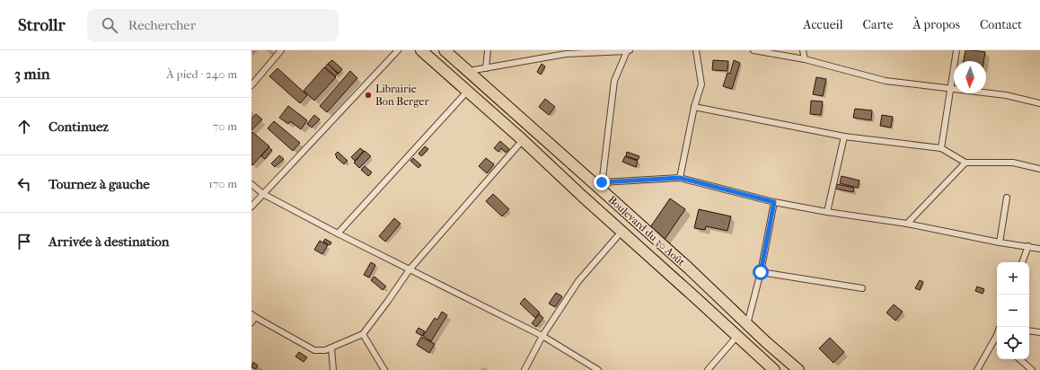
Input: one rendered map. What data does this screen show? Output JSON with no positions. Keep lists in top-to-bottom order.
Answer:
{
  "streets": {
    "highway": ["Boulevard du 30 Août"]
  },
  "places": ["Librairie Bon Berger"],
  "north": "bottom",
  "page": {
    "header": "Strollr",
    "search": "Rechercher",
    "nav": [
      "Accueil",
      "Carte",
      "À propos",
      "Contact"
    ],
    "heading": ["3 min", "À pied · 240 m"],
    "list": [
      ["Continuez", "70 m"],
      ["Tournez à gauche", "170 m"],
      "Arrivée à destination"
    ],
    "map_buttons": ["+", "−"]
  }
}
